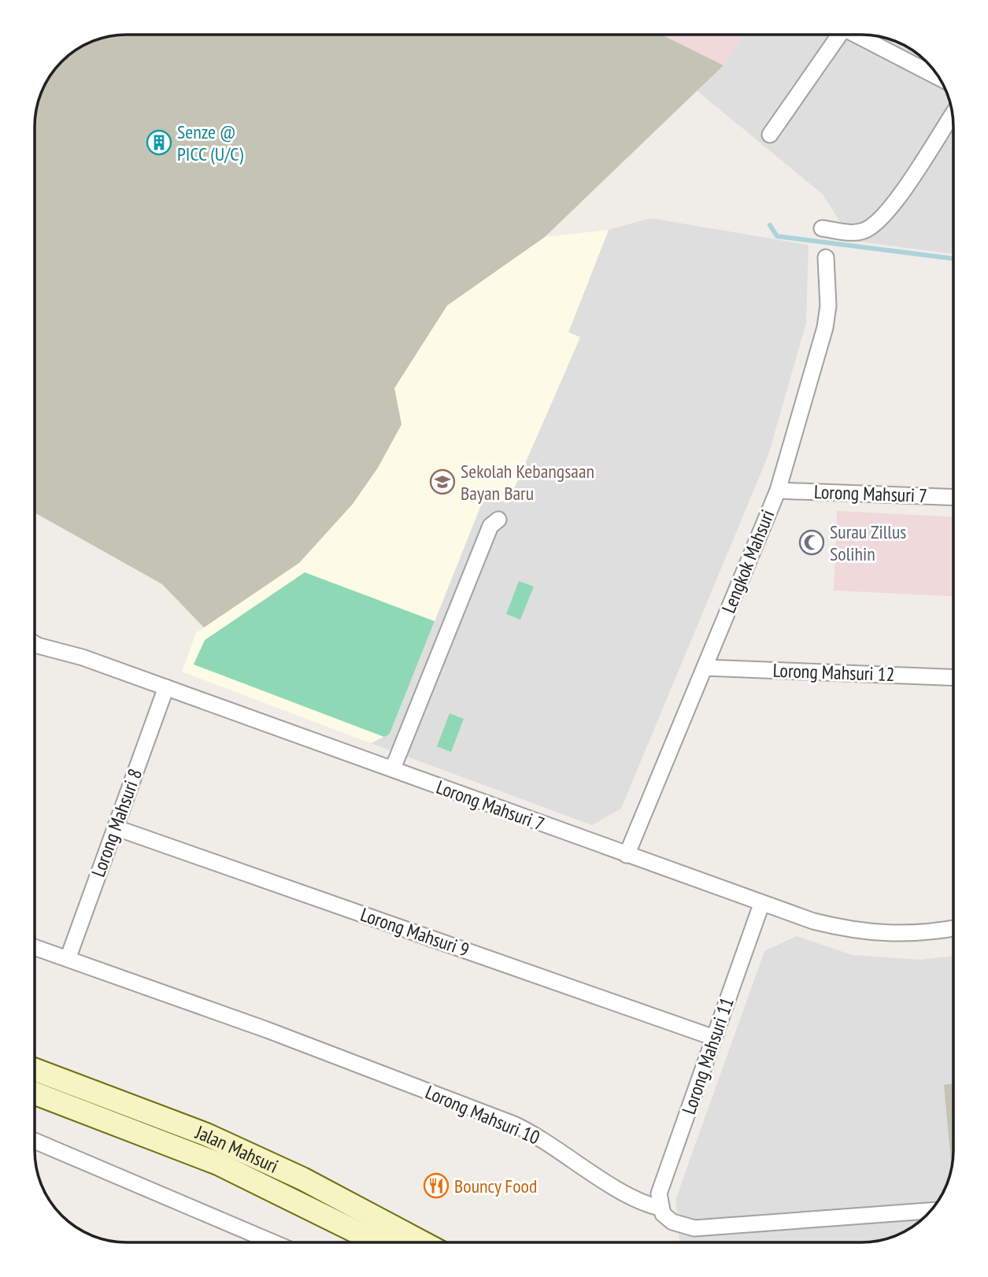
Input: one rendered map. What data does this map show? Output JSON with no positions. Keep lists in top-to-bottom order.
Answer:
{
  "streets": {
    "street": [
      "Lorong Mahsuri 7",
      "Lengkok Mahsuri",
      "Lorong Mahsuri 12",
      "Lorong Mahsuri 8",
      "Lorong Mahsuri 9",
      "Lorong Mahsuri 11",
      "Lorong Mahsuri 10",
      "Jalan Mahsuri"
    ]
  },
  "crossings": [
    ["Lorong Mahsuri 7", "Lengkok Mahsuri"],
    ["Lorong Mahsuri 7", "Lorong Mahsuri 8"],
    ["Lorong Mahsuri 7", "Lorong Mahsuri 11"],
    ["Lengkok Mahsuri", "Lorong Mahsuri 12"],
    ["Lorong Mahsuri 8", "Lorong Mahsuri 9"],
    ["Lorong Mahsuri 8", "Lorong Mahsuri 10"],
    ["Lorong Mahsuri 9", "Lorong Mahsuri 11"],
    ["Lorong Mahsuri 11", "Lorong Mahsuri 10"]
  ],
  "places": {
    "building": ["Senze @ PICC (U/C)"],
    "school or university": ["Sekolah Kebangsaan Bayan Baru"],
    "mosque": ["Surau Zillus Solihin"],
    "restaurant": ["Bouncy Food"]
  }
}
